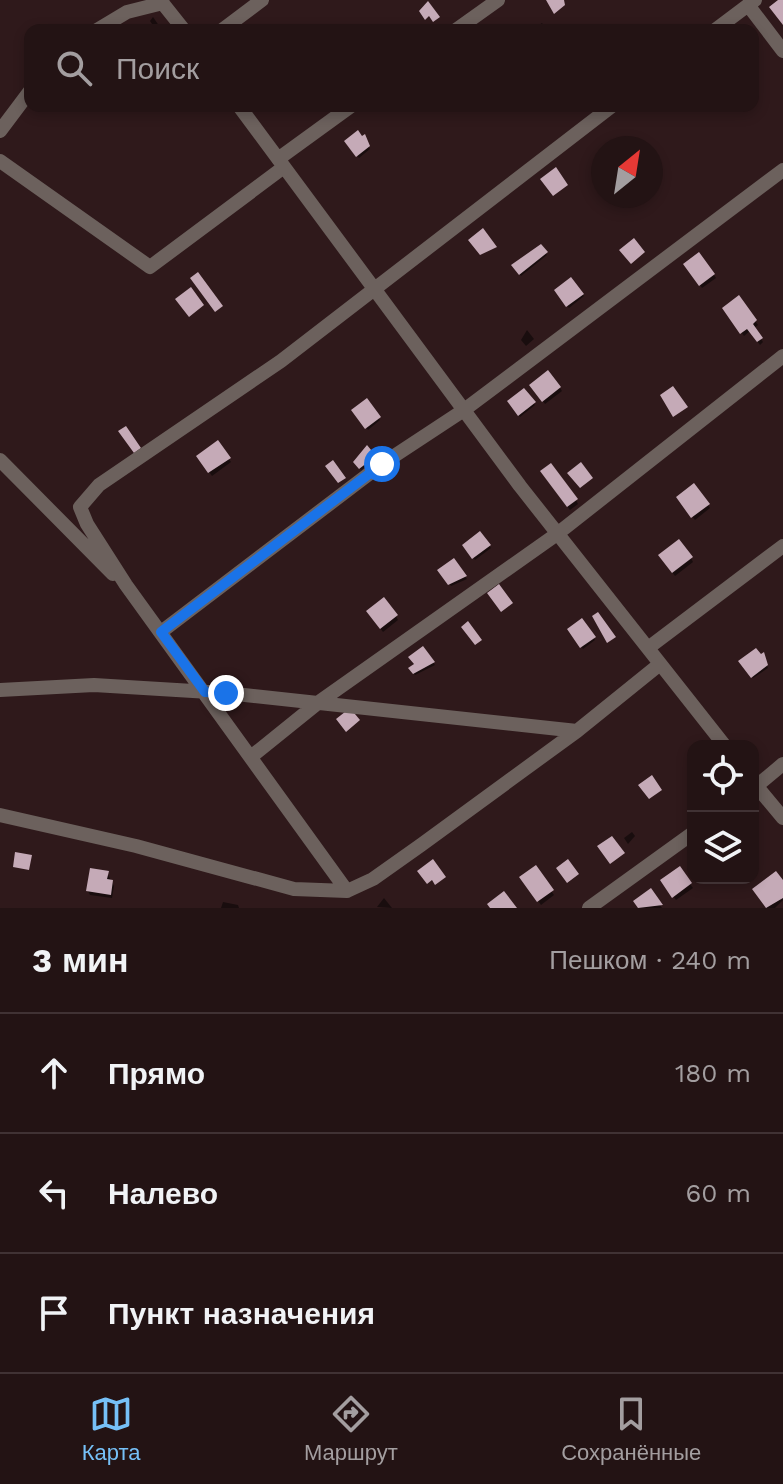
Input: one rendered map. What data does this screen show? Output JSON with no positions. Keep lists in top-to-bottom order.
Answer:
{
  "north": "top right",
  "page": {
    "search": "Поиск",
    "heading": ["3 мин", "Пешком · 240 m"],
    "list": [
      ["Прямо", "180 m"],
      ["Налево", "60 m"],
      "Пункт назначения"
    ],
    "nav": ["Карта", "Маршрут", "Сохранённые"]
  }
}
